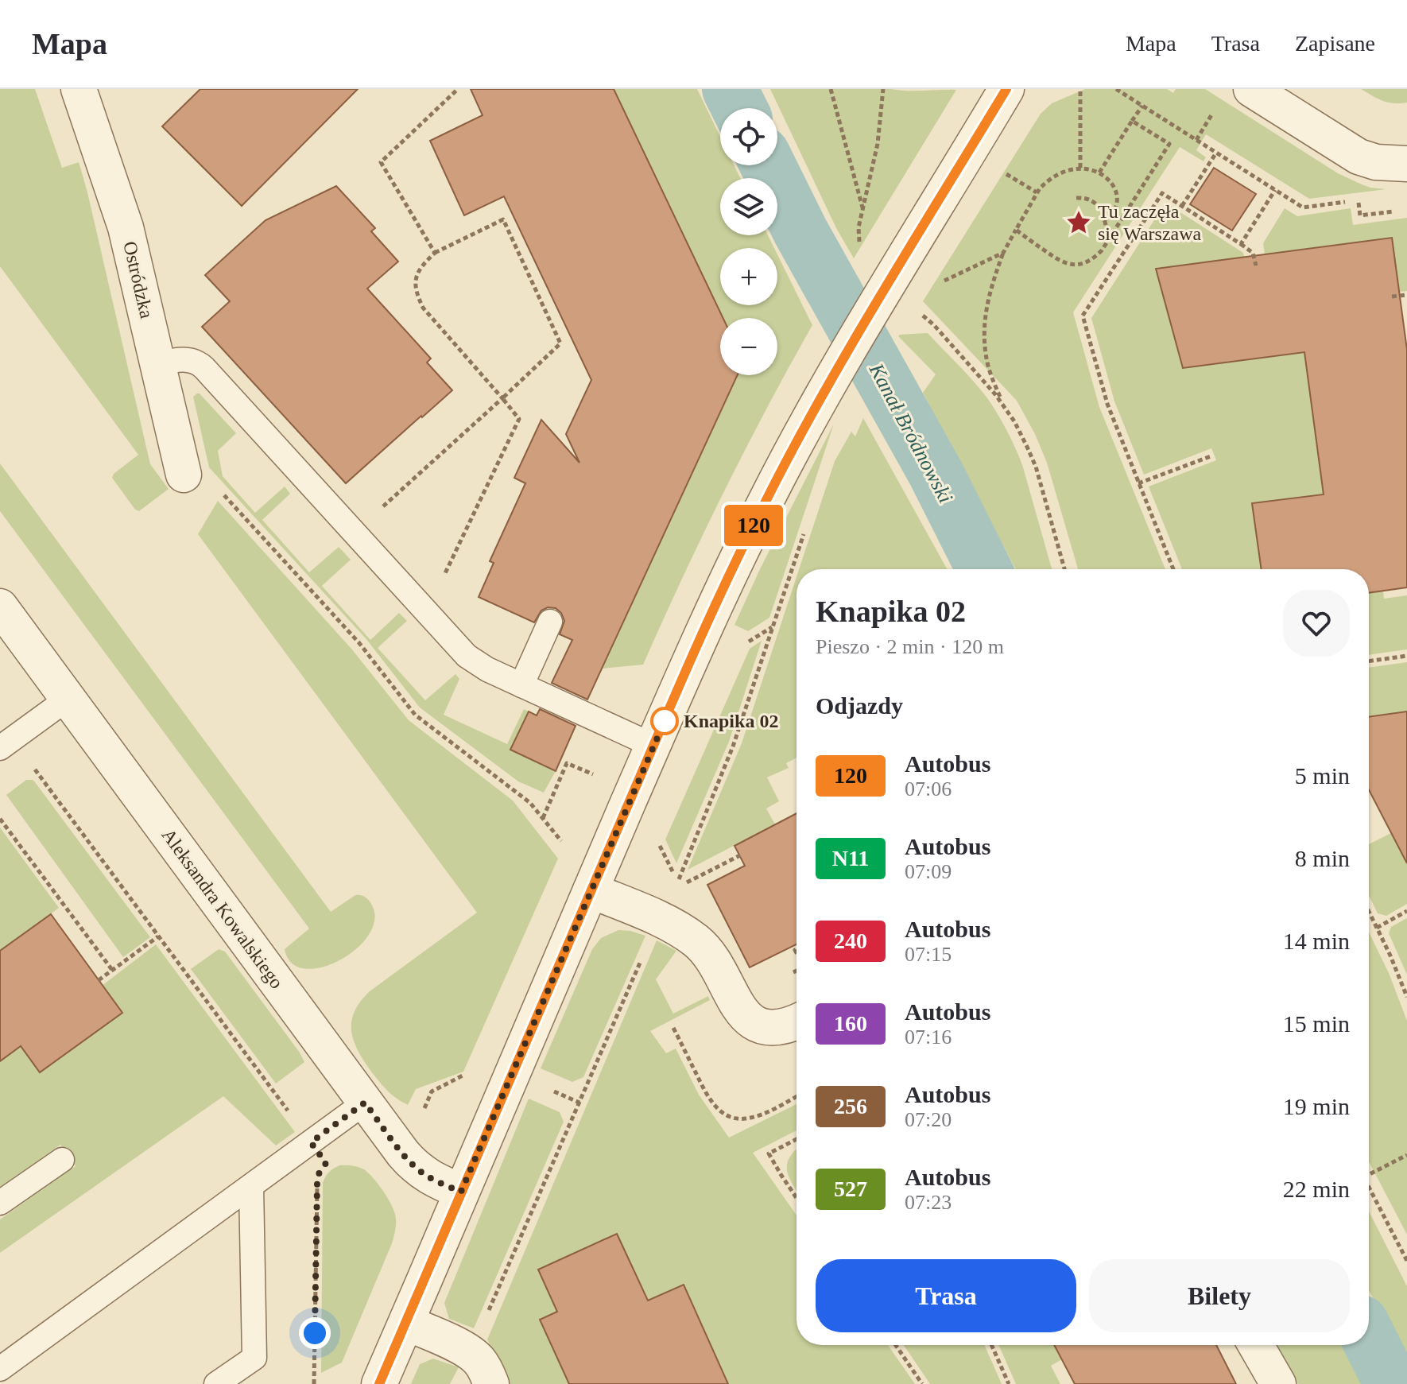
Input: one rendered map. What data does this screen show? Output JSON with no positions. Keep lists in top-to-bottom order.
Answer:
{
  "streets": {
    "street": ["Ostródzka", "Aleksandra Kowalskiego"]
  },
  "water": ["Kanał Bródnowski"],
  "places": {
    "place": ["Tu zaczęła się Warszawa"],
    "other": ["Knapika 02"]
  },
  "lines": ["bus line 120"],
  "page": {
    "header": "Mapa",
    "nav": ["Mapa", "Trasa", "Zapisane"],
    "on_map": "120",
    "map_buttons": ["+", "−"],
    "heading": [
      ["Knapika 02", "Pieszo · 2 min · 120 m"],
      "Odjazdy"
    ],
    "list": [
      {
        "mark": "120",
        "name": "Autobus",
        "note": "07:06",
        "value": "5 min"
      },
      {
        "mark": "N11",
        "name": "Autobus",
        "note": "07:09",
        "value": "8 min"
      },
      {
        "mark": "240",
        "name": "Autobus",
        "note": "07:15",
        "value": "14 min"
      },
      {
        "mark": "160",
        "name": "Autobus",
        "note": "07:16",
        "value": "15 min"
      },
      {
        "mark": "256",
        "name": "Autobus",
        "note": "07:20",
        "value": "19 min"
      },
      {
        "mark": "527",
        "name": "Autobus",
        "note": "07:23",
        "value": "22 min"
      }
    ],
    "buttons": ["Trasa", "Bilety"]
  }
}
